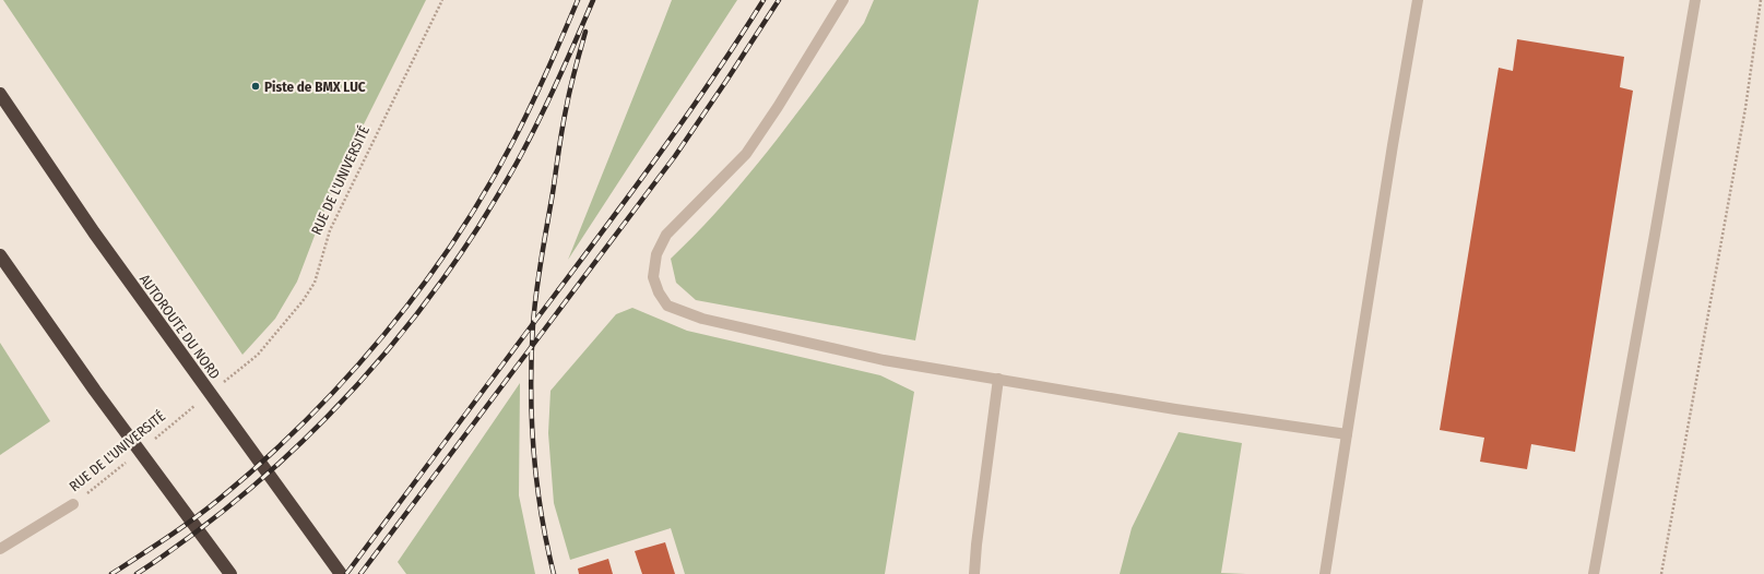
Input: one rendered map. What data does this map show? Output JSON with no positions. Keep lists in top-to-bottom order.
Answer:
{
  "streets": {
    "highway": ["AUTOROUTE DU NORD"],
    "lane": ["RUE DE L'UNIVERSITÉ"]
  },
  "places": ["Piste de BMX LUC"]
}
